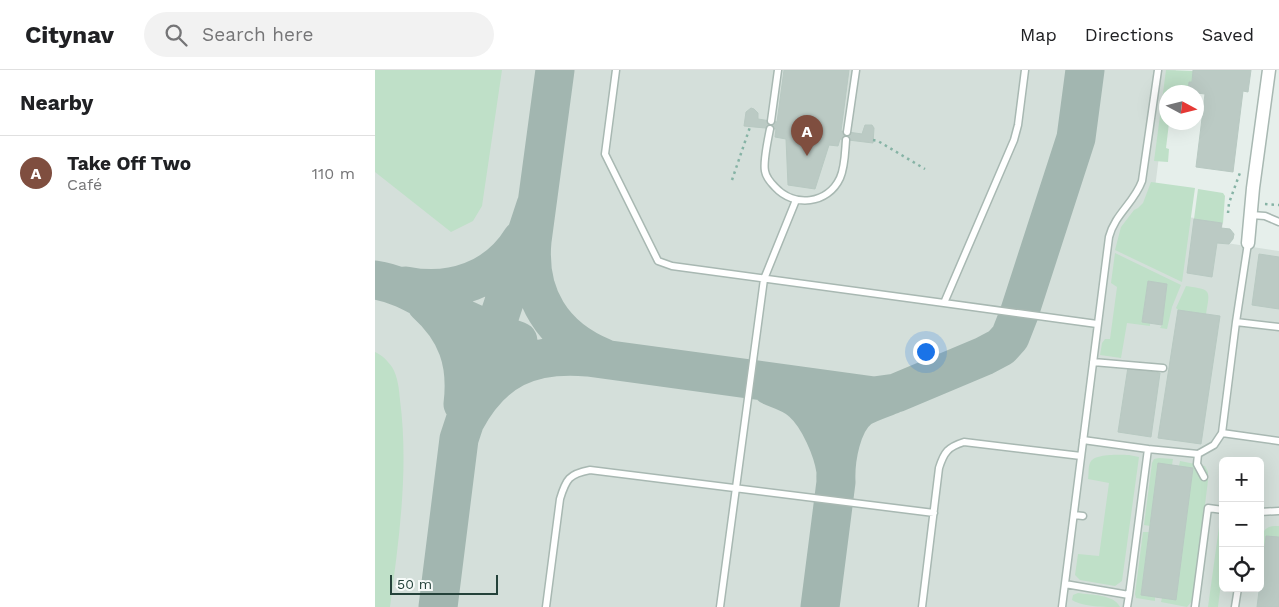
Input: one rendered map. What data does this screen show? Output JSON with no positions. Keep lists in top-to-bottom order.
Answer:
{
  "scale_bar": "50 m",
  "north": "right",
  "page": {
    "header": "Citynav",
    "search": "Search here",
    "nav": ["Map", "Directions", "Saved"],
    "heading": "Nearby",
    "pins": "A",
    "list": [
      {
        "mark": "A",
        "name": "Take Off Two",
        "note": "Café",
        "value": "110 m"
      }
    ],
    "map_buttons": ["+", "−"],
    "scale": "50 m"
  }
}
